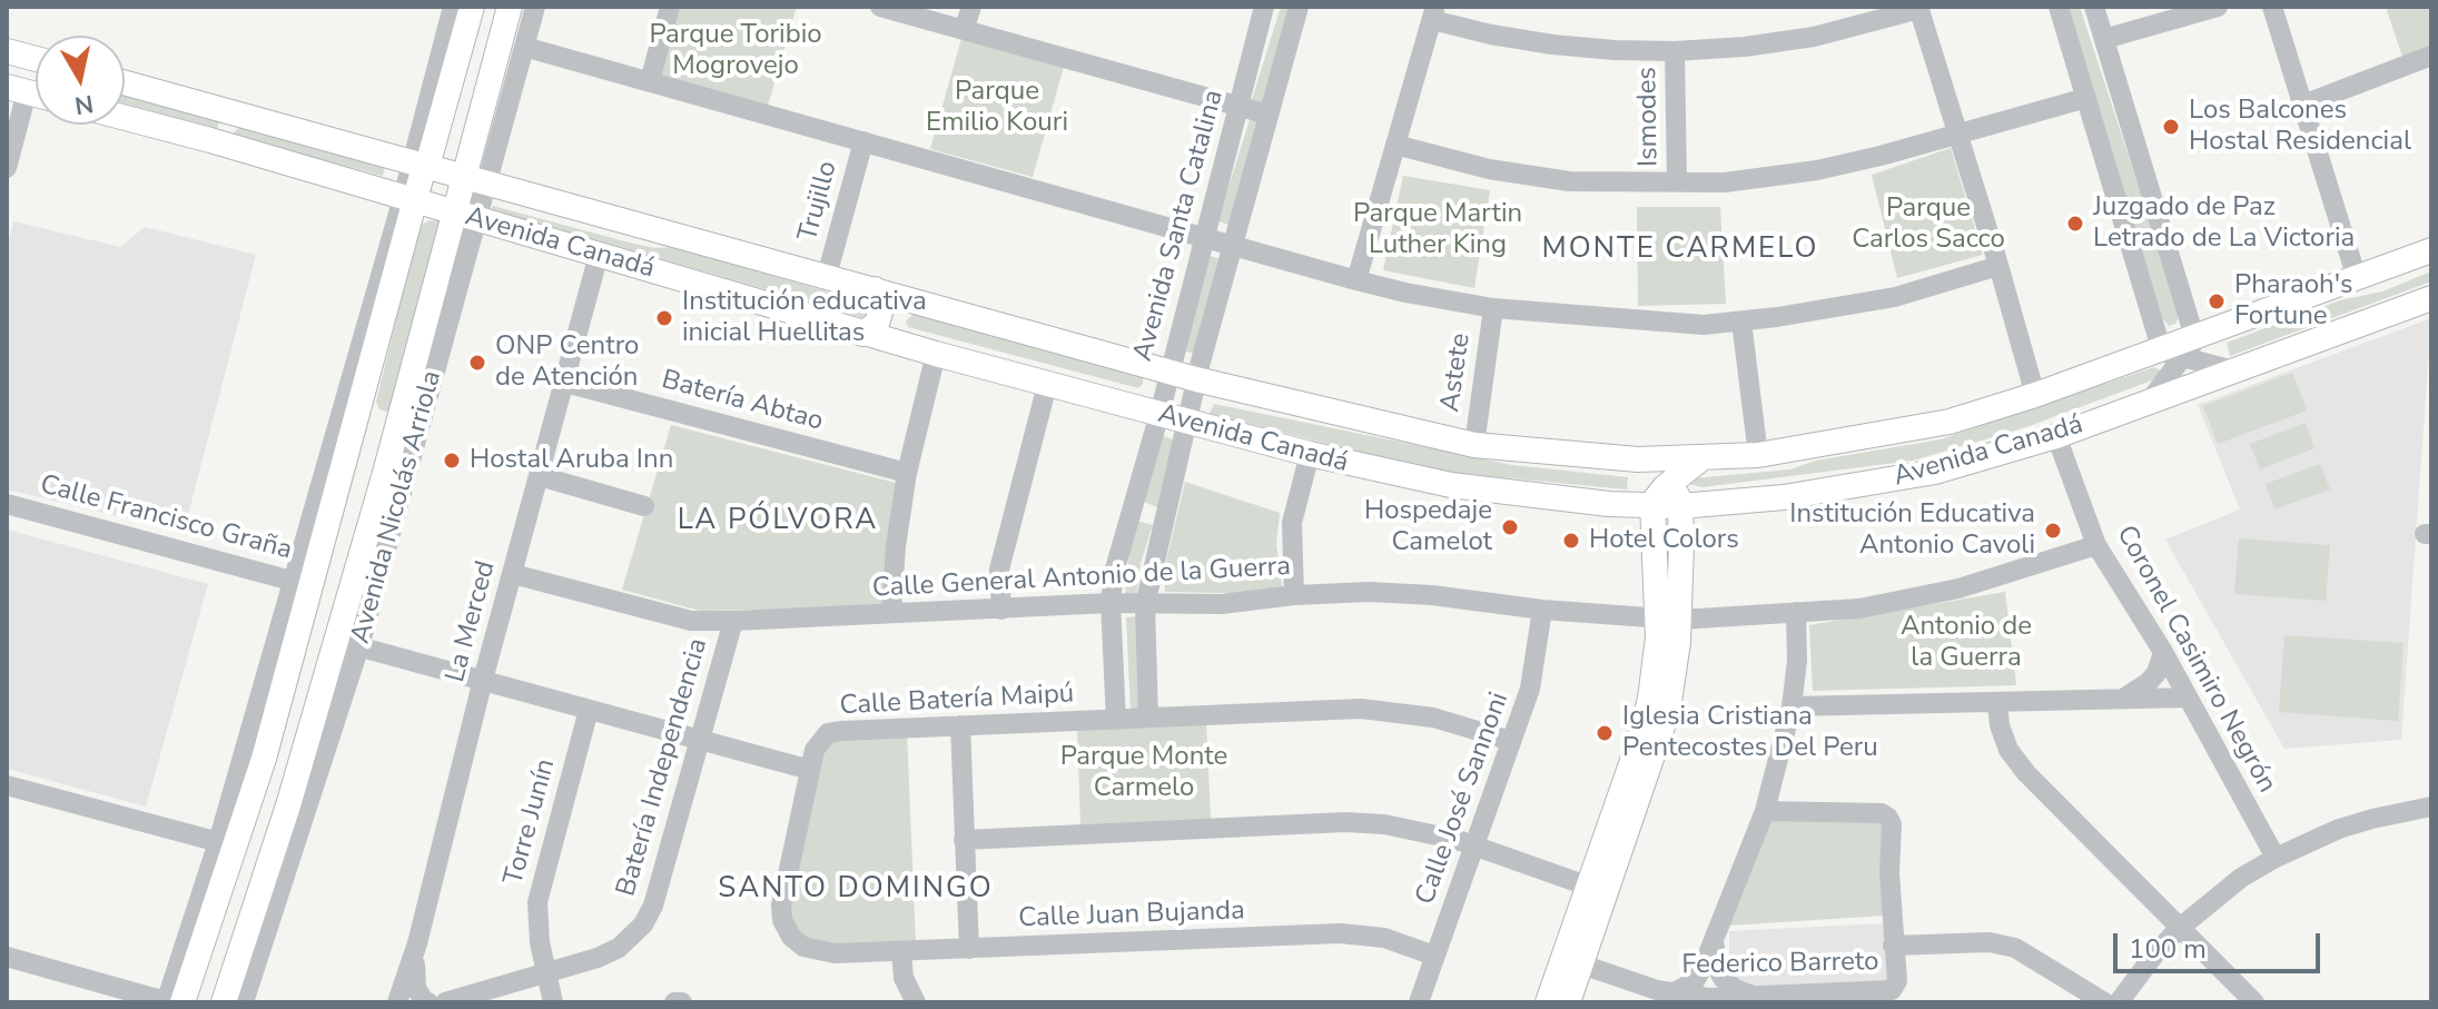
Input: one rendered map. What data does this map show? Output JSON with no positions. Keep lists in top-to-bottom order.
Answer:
{
  "streets": {
    "main road": ["Avenida Canadá", "Avenida Nicolás Arriola"],
    "street": [
      "Ismodes",
      "Trujillo",
      "Avenida Santa Catalina",
      "Astete",
      "Batería Abtao",
      "Calle Francisco Graña",
      "Calle General Antonio de la Guerra",
      "La Merced",
      "Coronel Casimiro Negrón",
      "Calle Batería Maipú",
      "Batería Independencia",
      "Calle José Sannoni",
      "Torre Junín",
      "Calle Juan Bujanda",
      "Federico Barreto"
    ]
  },
  "crossings": [
    ["Trujillo", "Avenida Canadá"],
    ["Avenida Santa Catalina", "Avenida Canadá"],
    ["Avenida Santa Catalina", "Calle General Antonio de la Guerra"],
    ["Avenida Santa Catalina", "Calle Batería Maipú"],
    ["Avenida Canadá", "Astete"],
    ["Avenida Canadá", "Avenida Nicolás Arriola"],
    ["Avenida Canadá", "La Merced"],
    ["Avenida Canadá", "Coronel Casimiro Negrón"],
    ["Batería Abtao", "La Merced"],
    ["Calle General Antonio de la Guerra", "La Merced"],
    ["Calle General Antonio de la Guerra", "Batería Independencia"],
    ["Calle General Antonio de la Guerra", "Calle José Sannoni"],
    ["Calle Batería Maipú", "Calle José Sannoni"],
    ["Calle Batería Maipú", "Calle Juan Bujanda"],
    ["Batería Independencia", "Torre Junín"],
    ["Calle José Sannoni", "Calle Juan Bujanda"]
  ],
  "districts": ["MONTE CARMELO", "LA PÓLVORA", "SANTO DOMINGO"],
  "parks": [
    "Parque Toribio Mogrovejo",
    "Parque Emilio Kouri",
    "Parque Carlos Sacco",
    "Parque Martin Luther King",
    "Antonio de la Guerra",
    "Parque Monte Carmelo"
  ],
  "places": [
    "Los Balcones Hostal Residencial",
    "Juzgado de Paz Letrado de La Victoria",
    "Pharaoh's Fortune",
    "Institución educativa inicial Huellitas",
    "ONP Centro de Atención",
    "Hostal Aruba Inn",
    "Hospedaje Camelot",
    "Institución Educativa Antonio Cavoli",
    "Hotel Colors",
    "Iglesia Cristiana Pentecostes Del Peru"
  ],
  "scale_bar": "100 m",
  "north": "bottom"
}
